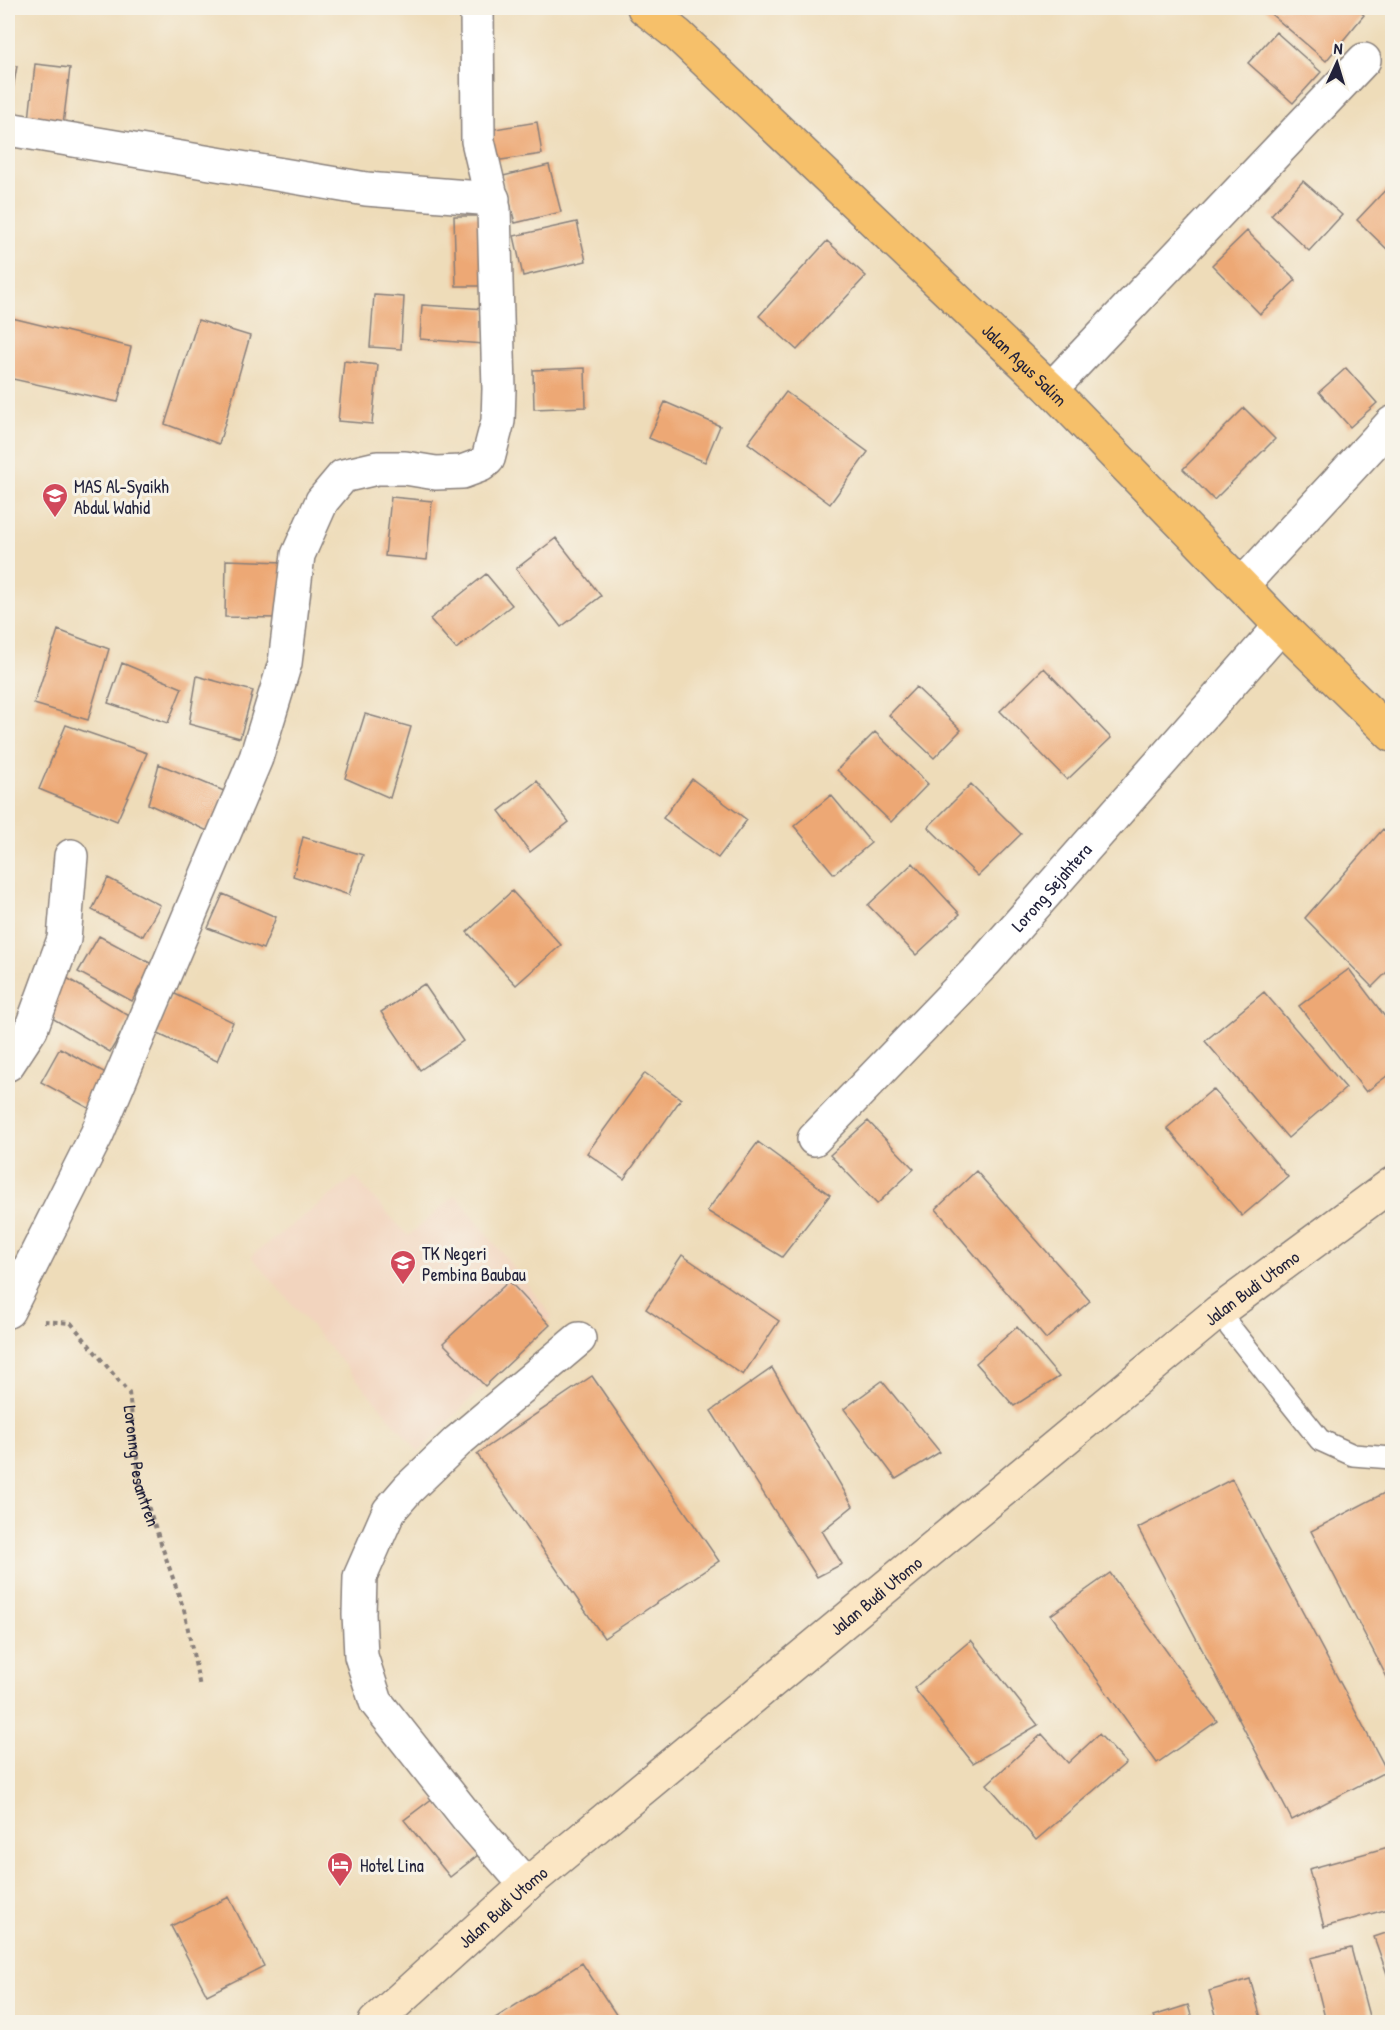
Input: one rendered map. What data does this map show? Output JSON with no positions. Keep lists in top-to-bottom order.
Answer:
{
  "streets": {
    "main road": ["Jalan Agus Salim", "Jalan Budi Utomo"],
    "street": ["Lorong Sejahtera"],
    "path": ["Loronng Pesantren"]
  },
  "crossings": [
    ["Jalan Agus Salim", "Lorong Sejahtera"]
  ],
  "places": {
    "school or university": ["MAS Al-Syaikh Abdul Wahid", "TK Negeri Pembina Baubau"],
    "hotel": ["Hotel Lina"]
  },
  "north": "top"
}
